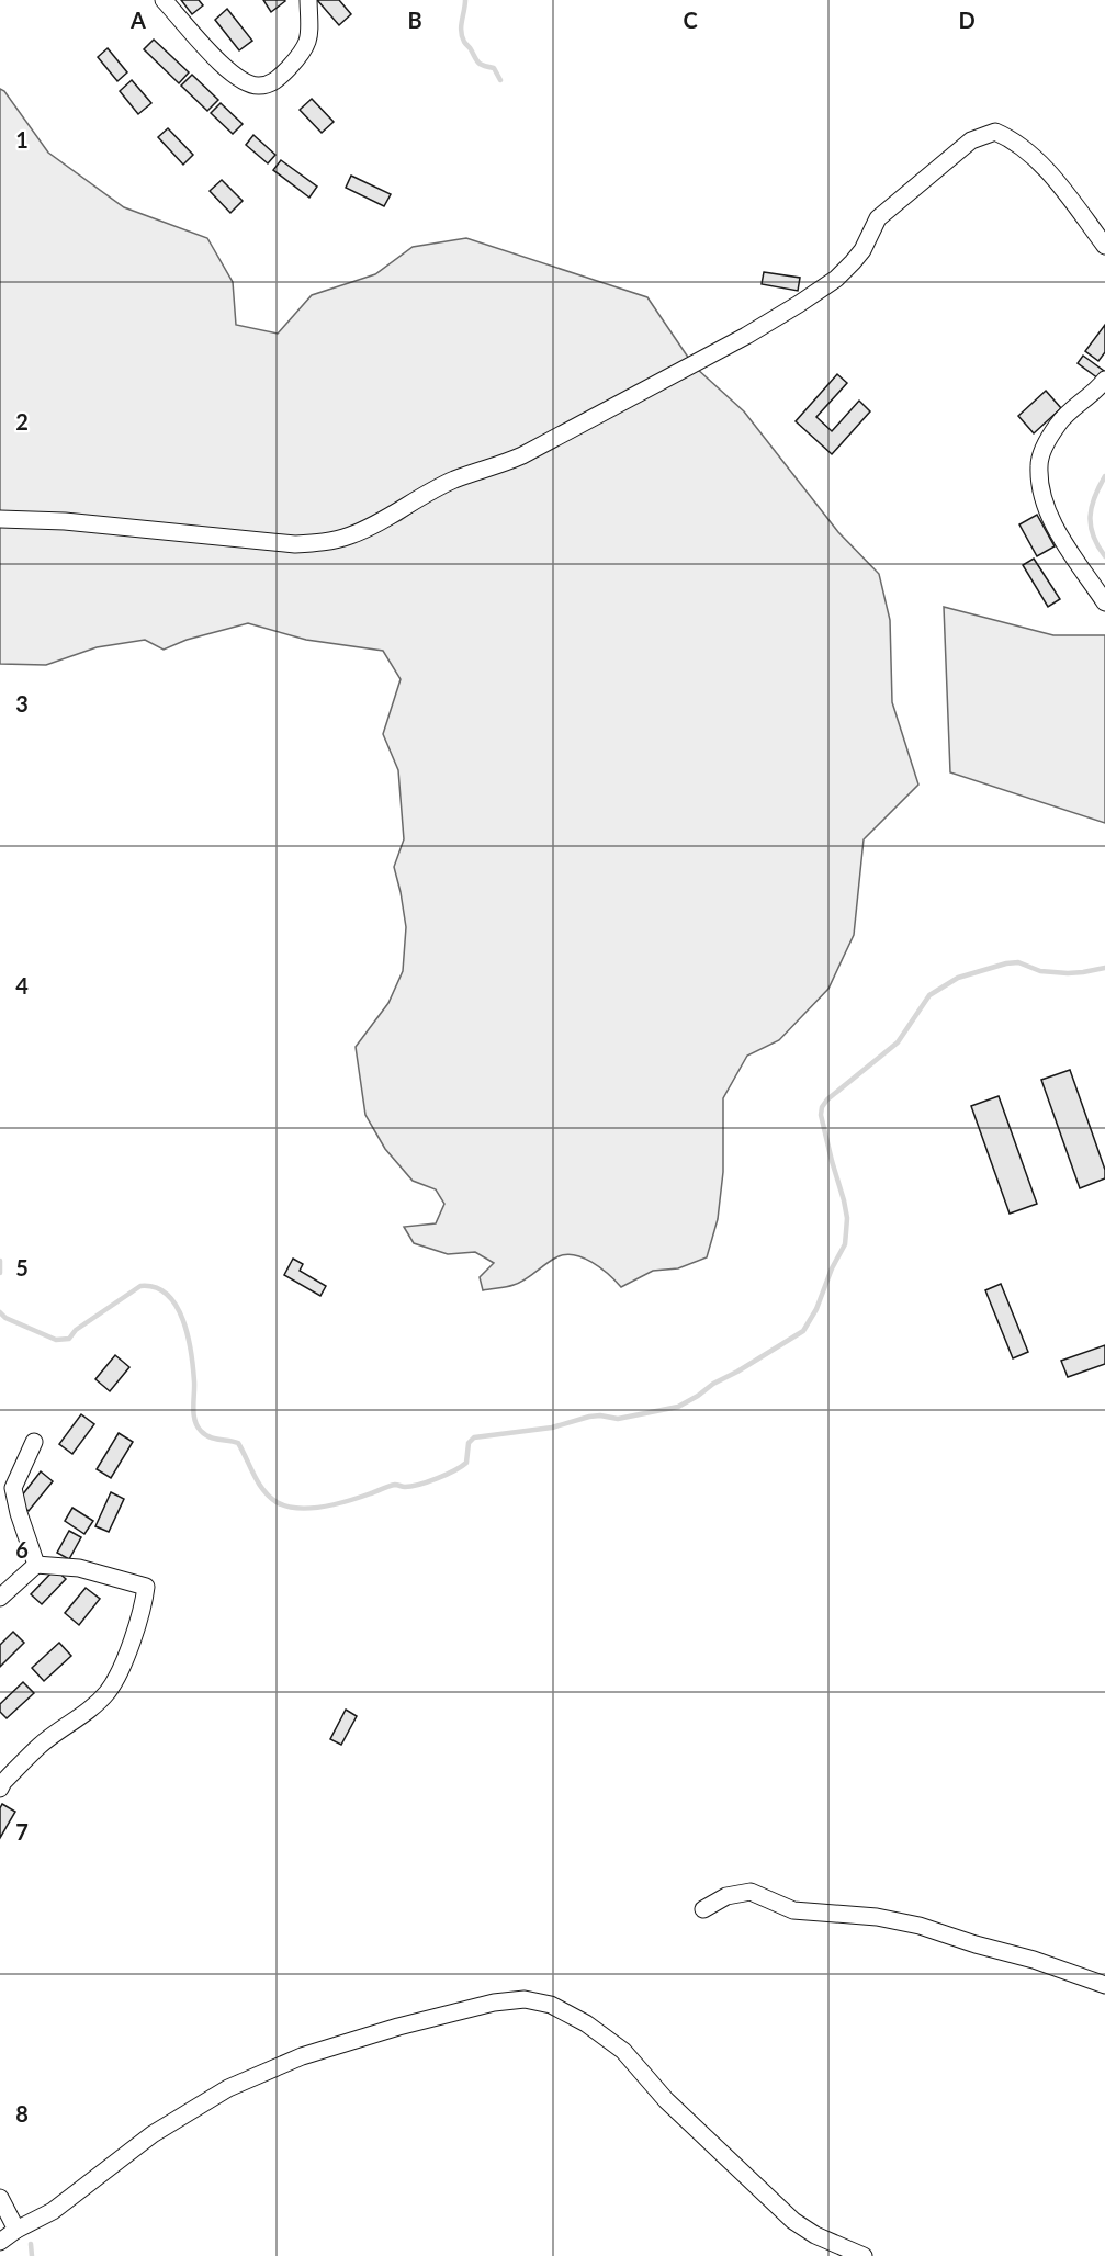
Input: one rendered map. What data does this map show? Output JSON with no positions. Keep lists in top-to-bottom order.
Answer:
{
  "grid": {
    "columns": [
      "A",
      "B",
      "C",
      "D"
    ],
    "rows": [
      "1",
      "2",
      "3",
      "4",
      "5",
      "6",
      "7",
      "8"
    ]
  }
}
